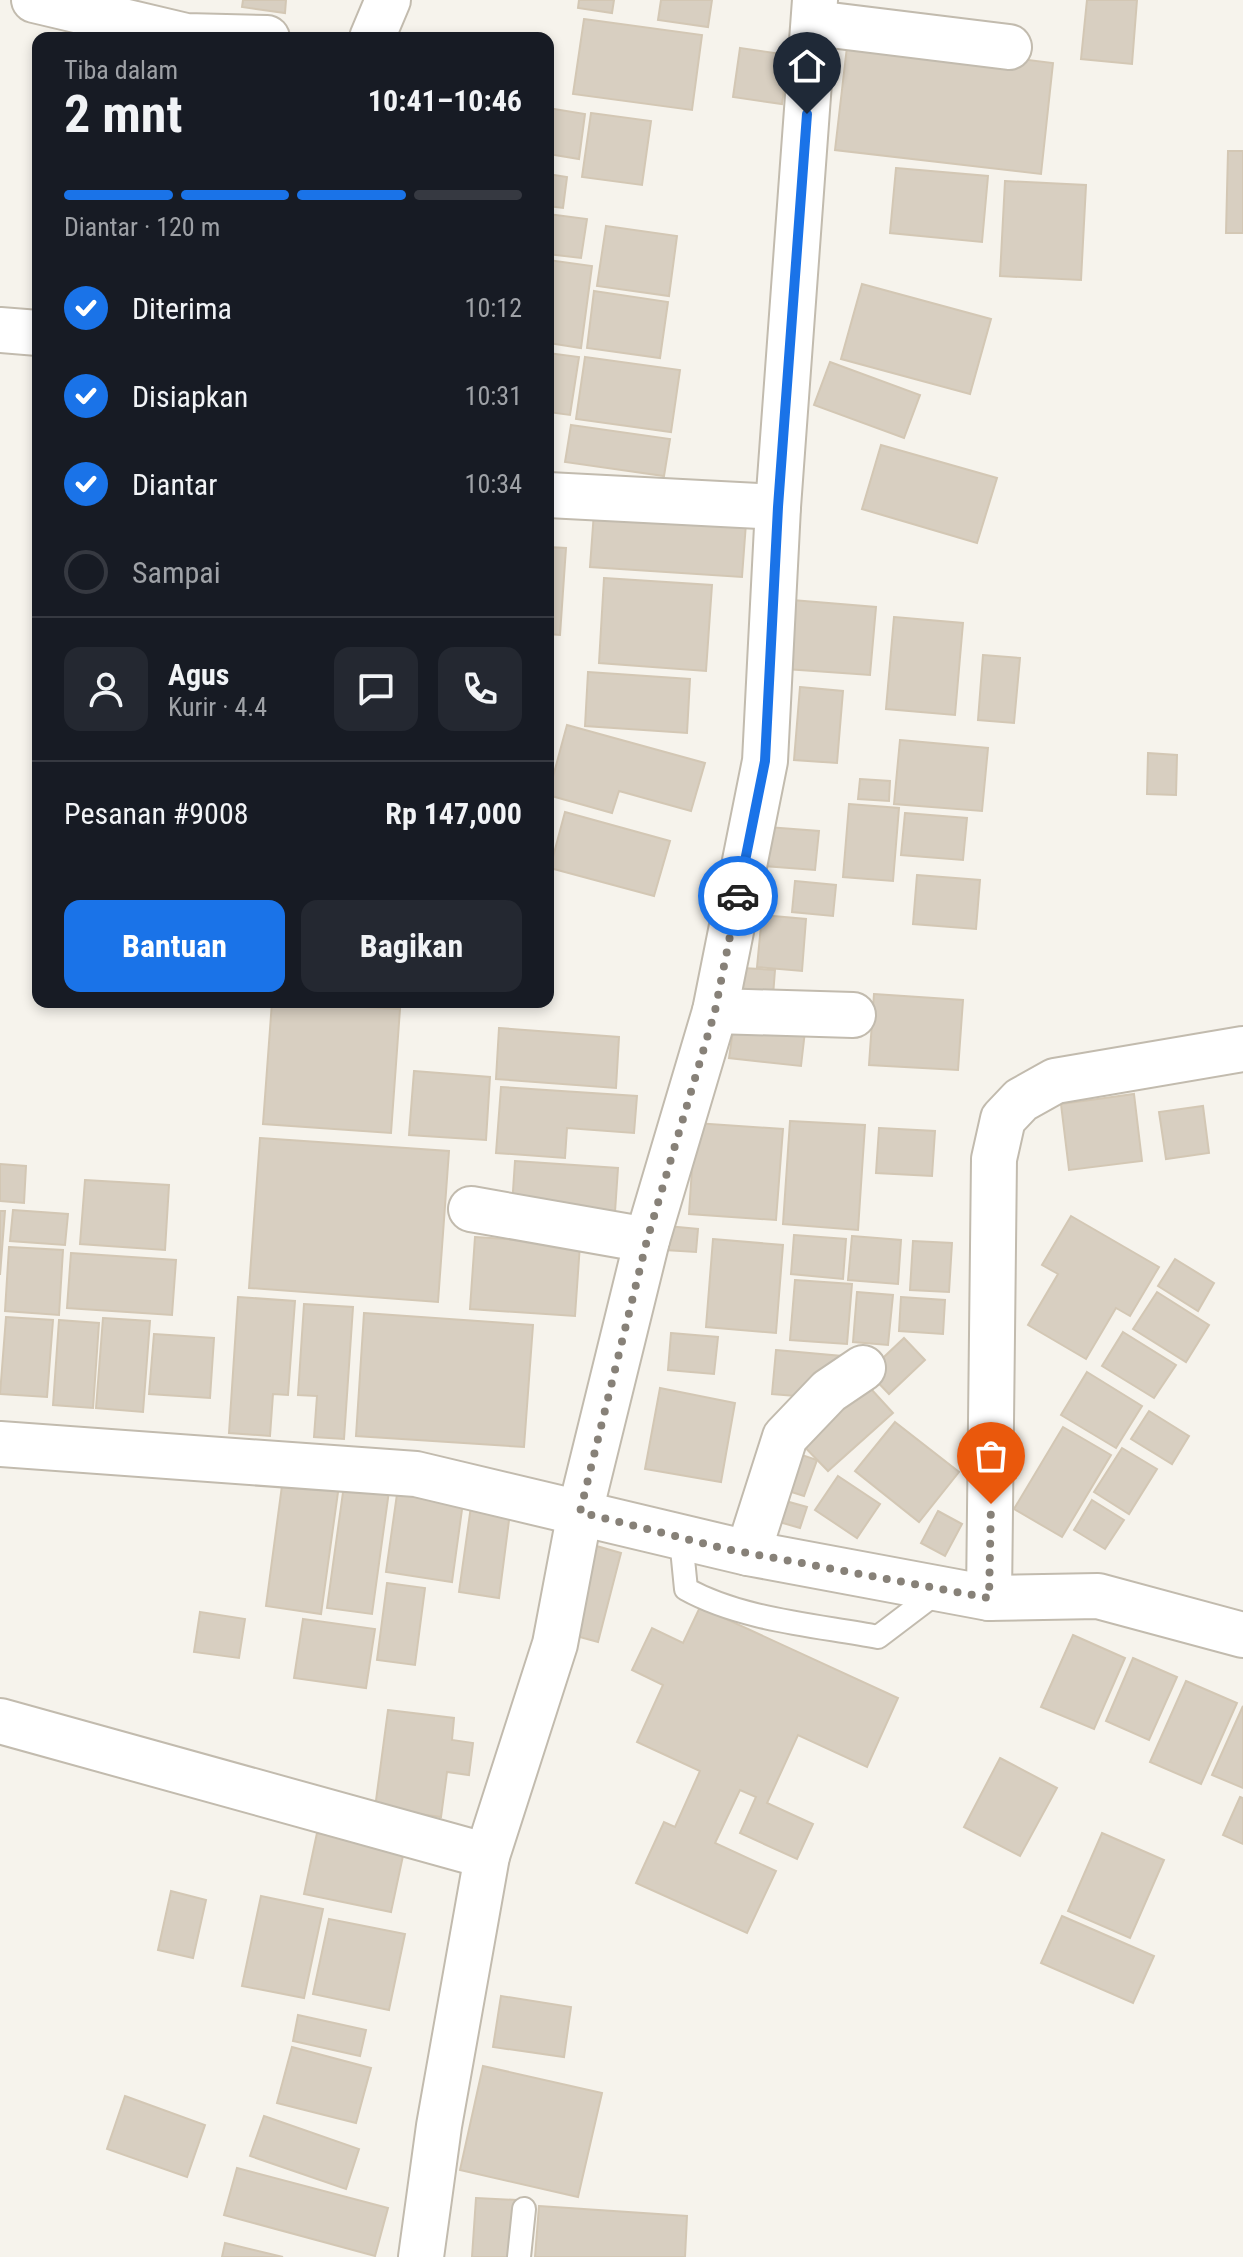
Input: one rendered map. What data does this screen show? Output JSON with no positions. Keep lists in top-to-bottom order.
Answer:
{
  "page": {
    "heading": ["2 mnt", "Tiba dalam", "10:41–10:46"],
    "panel": [
      "Agus",
      "Kurir · 4.4",
      "Pesanan #9008",
      "Rp 147,000"
    ],
    "bar": "Diantar · 120 m",
    "list": [
      ["Diterima", "10:12"],
      ["Disiapkan", "10:31"],
      ["Diantar", "10:34"],
      "Sampai"
    ],
    "buttons": ["Bantuan", "Bagikan"]
  }
}
